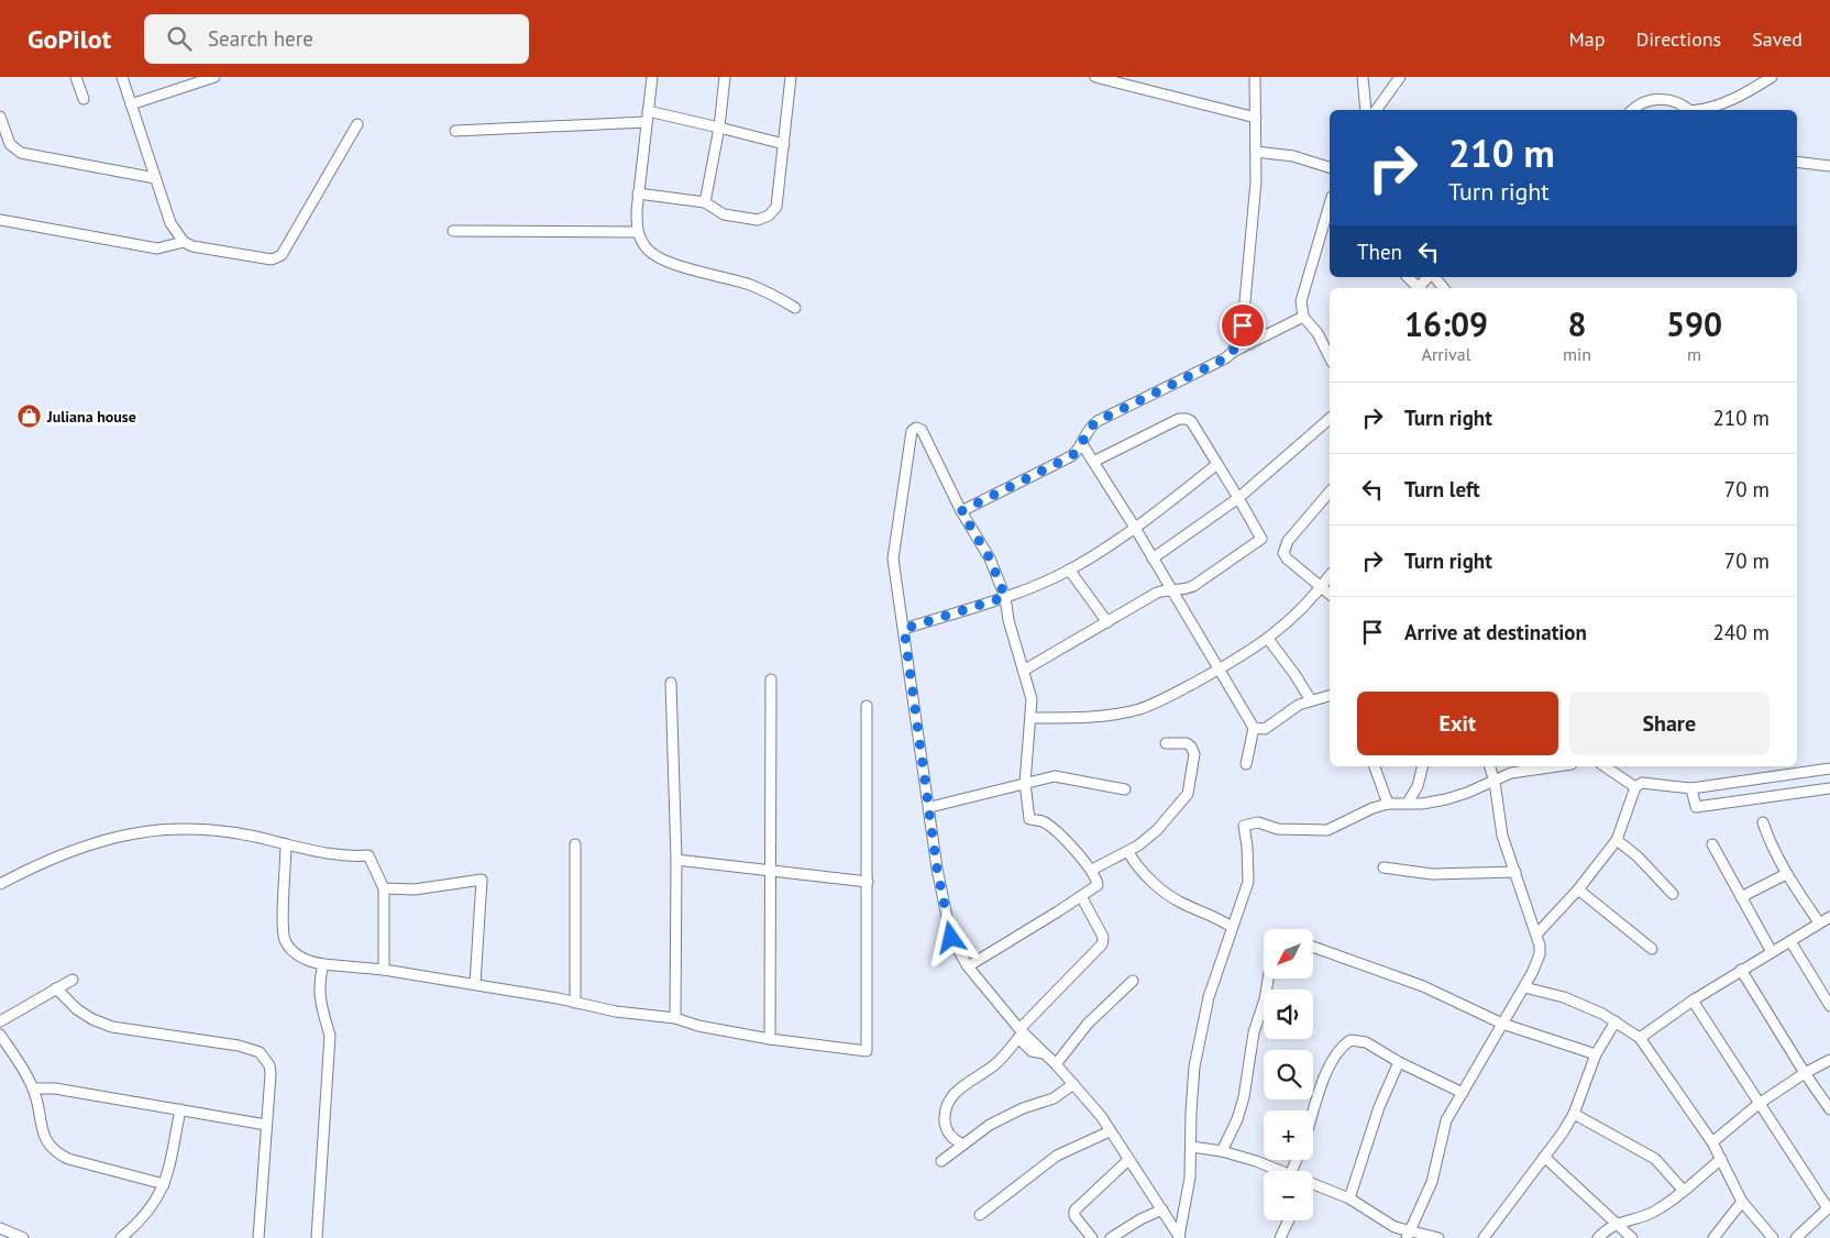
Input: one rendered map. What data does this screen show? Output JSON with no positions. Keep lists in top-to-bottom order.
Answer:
{
  "places": {
    "shop": ["Juliana house"]
  },
  "north": "bottom left",
  "page": {
    "header": "GoPilot",
    "search": "Search here",
    "nav": ["Map", "Directions", "Saved"],
    "turn": ["210 m", "Turn right"],
    "then": "Then",
    "eta": [
      "16:09",
      "Arrival",
      "8",
      "min",
      "590",
      "m"
    ],
    "list": [
      {
        "name": "Turn right",
        "value": "210 m"
      },
      {
        "name": "Turn left",
        "value": "70 m"
      },
      {
        "name": "Turn right",
        "value": "70 m"
      },
      {
        "name": "Arrive at destination",
        "value": "240 m"
      }
    ],
    "buttons": ["Exit", "Share"],
    "map_buttons": ["+", "−"]
  }
}
